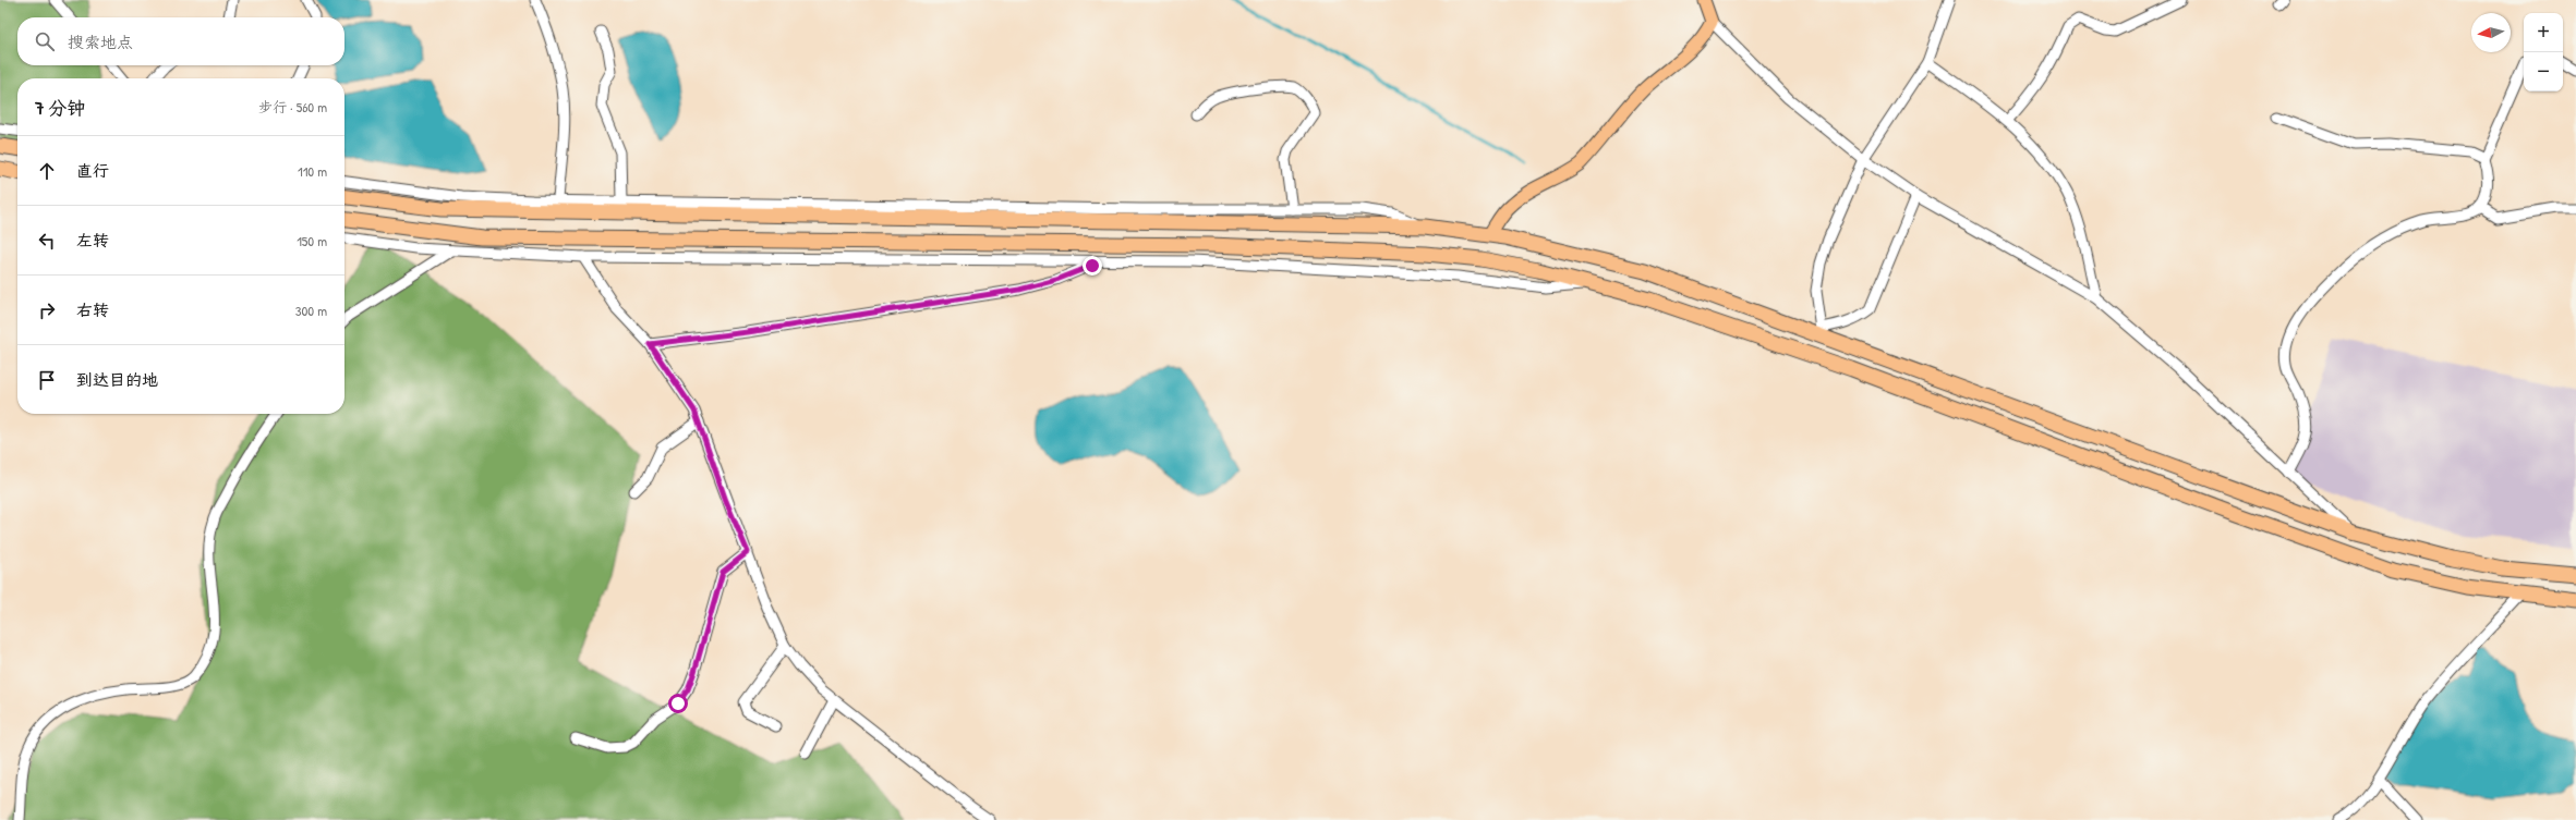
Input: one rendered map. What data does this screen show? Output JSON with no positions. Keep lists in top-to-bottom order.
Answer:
{
  "north": "left",
  "page": {
    "map_buttons": ["+", "−"],
    "search": "搜索地点",
    "heading": ["7 分钟", "步行 · 560 m"],
    "list": [
      ["直行", "110 m"],
      ["左转", "150 m"],
      ["右转", "300 m"],
      "到达目的地"
    ]
  }
}
